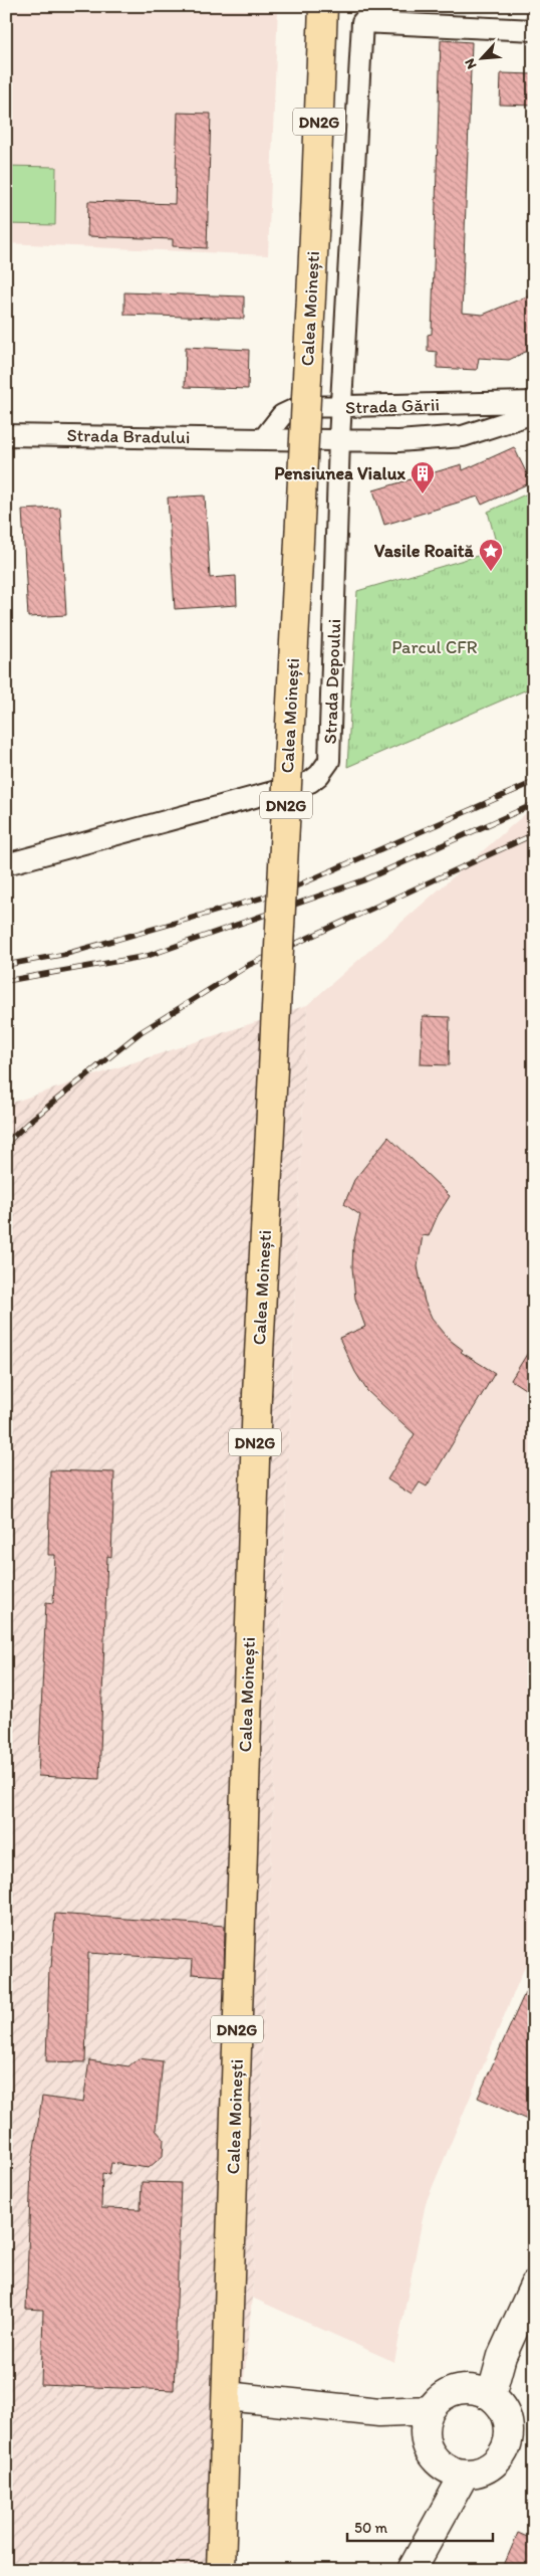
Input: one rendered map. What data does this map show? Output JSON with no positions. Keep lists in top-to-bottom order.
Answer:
{
  "streets": {
    "main road": ["DN2G", "Calea Moinești"],
    "street": ["Strada Gării", "Strada Bradului", "Strada Depoului"]
  },
  "crossings": [
    ["Strada Gării", "Strada Bradului"],
    ["Strada Gării", "Strada Depoului"]
  ],
  "parks": ["Parcul CFR"],
  "places": {
    "building": ["Pensiunea Vialux"],
    "place": ["Vasile Roaită"]
  },
  "scale_bar": "50 m",
  "north": "bottom left"
}
